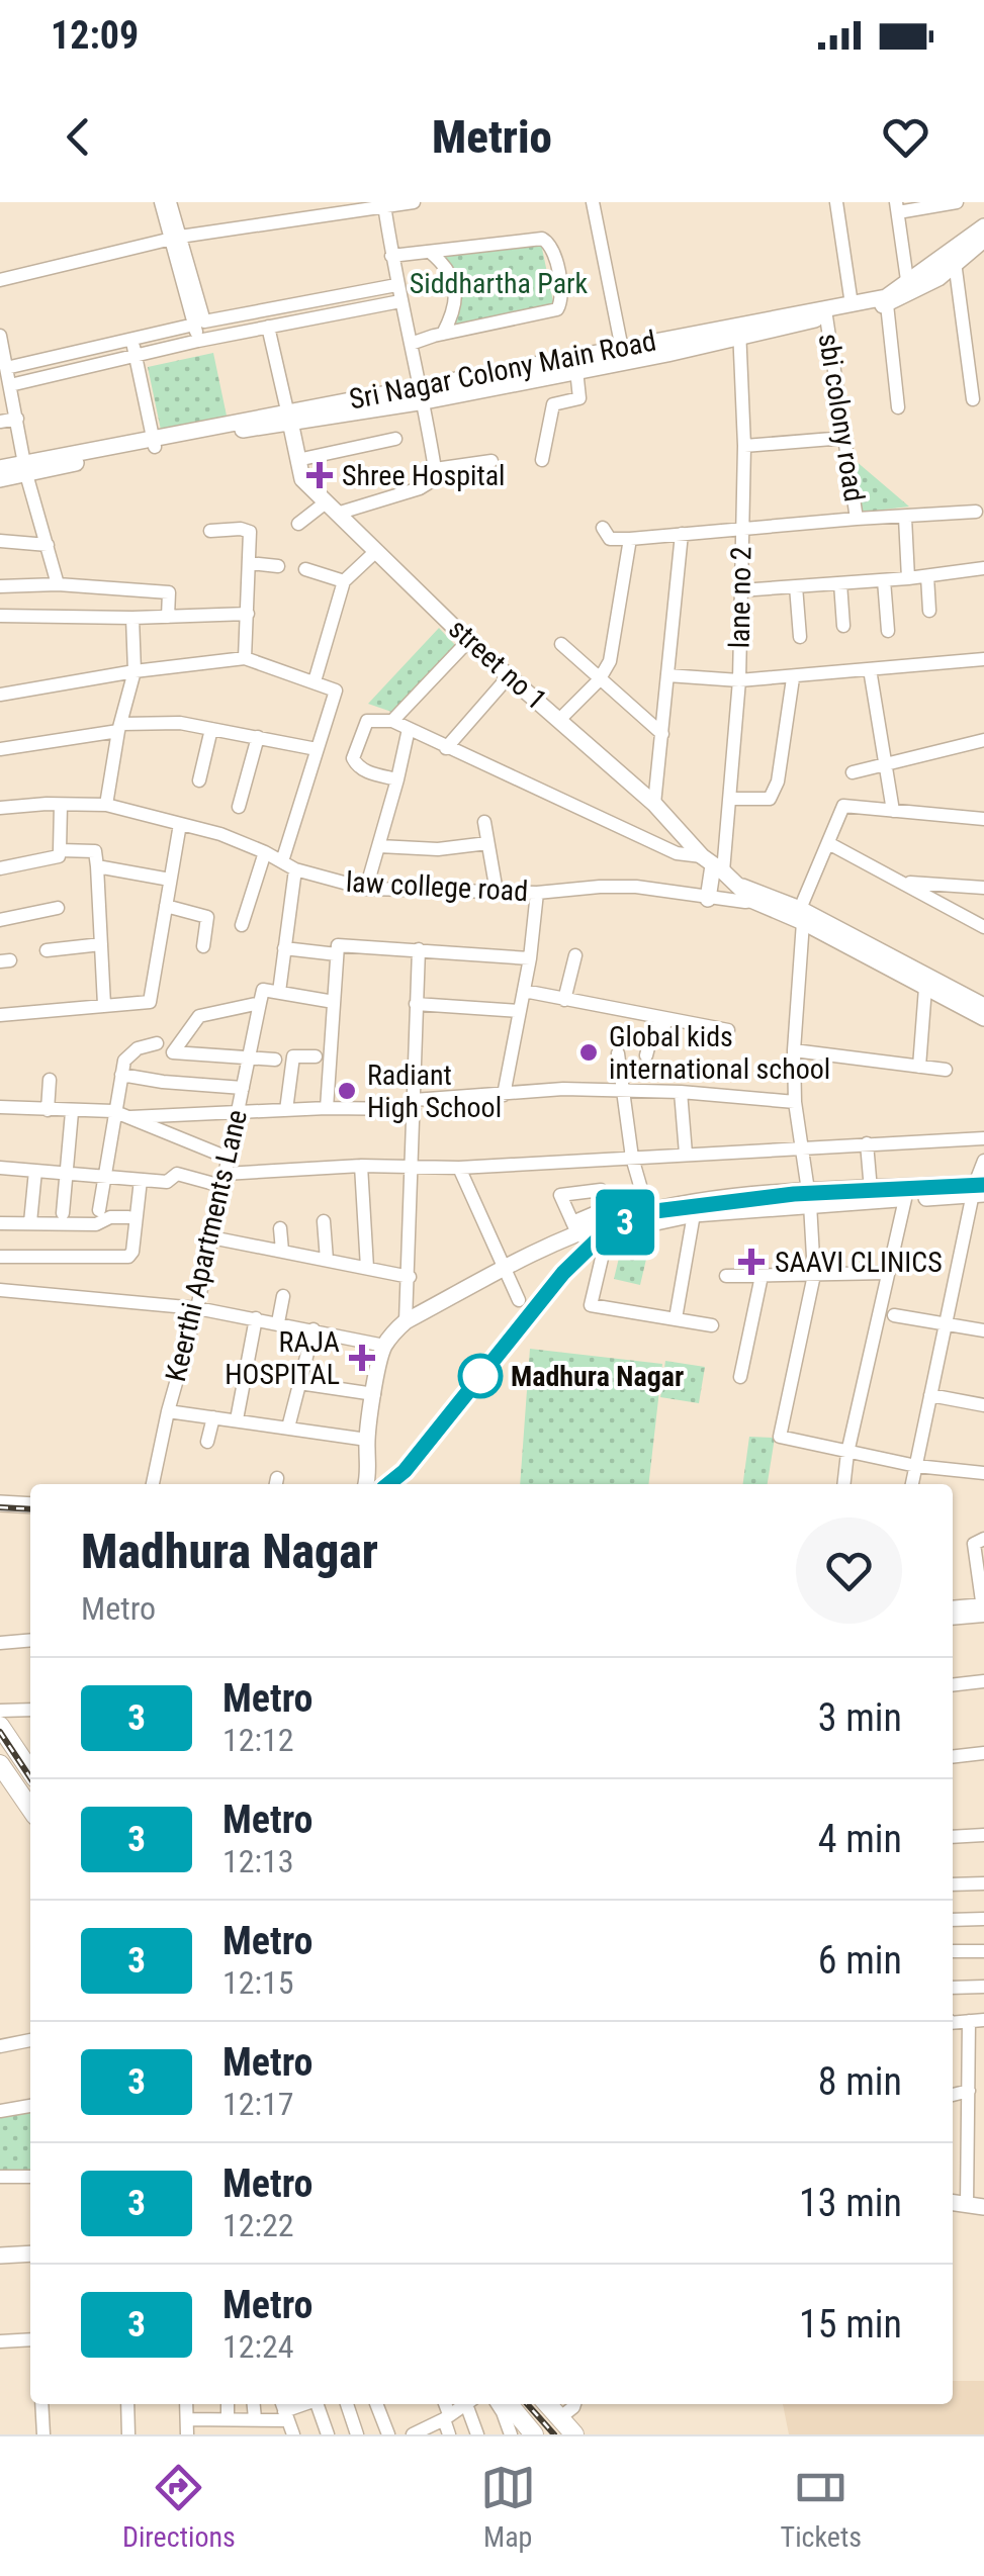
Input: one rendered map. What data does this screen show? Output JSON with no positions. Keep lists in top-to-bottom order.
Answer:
{
  "streets": {
    "main road": ["Sri Nagar Colony Main Road", "street no 1"],
    "street": [
      "sbi colony road",
      "lane no 2",
      "law college road",
      "Keerthi Apartments Lane"
    ]
  },
  "crossings": [
    ["Sri Nagar Colony Main Road", "sbi colony road"],
    ["Sri Nagar Colony Main Road", "lane no 2"],
    ["Sri Nagar Colony Main Road", "street no 1"],
    ["lane no 2", "street no 1"],
    ["street no 1", "law college road"]
  ],
  "parks": ["Siddhartha Park"],
  "places": {
    "health": ["Shree Hospital", "SAAVI CLINICS", "RAJA HOSPITAL"],
    "other": ["Global kids international school", "Radiant High School", "Madhura Nagar"]
  },
  "lines": ["metro line 3"],
  "page": {
    "status": "12:09",
    "header": "Metrio",
    "on_map": "3",
    "heading": ["Madhura Nagar", "Metro"],
    "list": [
      {
        "mark": "3",
        "name": "Metro",
        "note": "12:12",
        "value": "3 min"
      },
      {
        "mark": "3",
        "name": "Metro",
        "note": "12:13",
        "value": "4 min"
      },
      {
        "mark": "3",
        "name": "Metro",
        "note": "12:15",
        "value": "6 min"
      },
      {
        "mark": "3",
        "name": "Metro",
        "note": "12:17",
        "value": "8 min"
      },
      {
        "mark": "3",
        "name": "Metro",
        "note": "12:22",
        "value": "13 min"
      },
      {
        "mark": "3",
        "name": "Metro",
        "note": "12:24",
        "value": "15 min"
      }
    ],
    "tabs": ["Directions", "Map", "Tickets"]
  }
}
